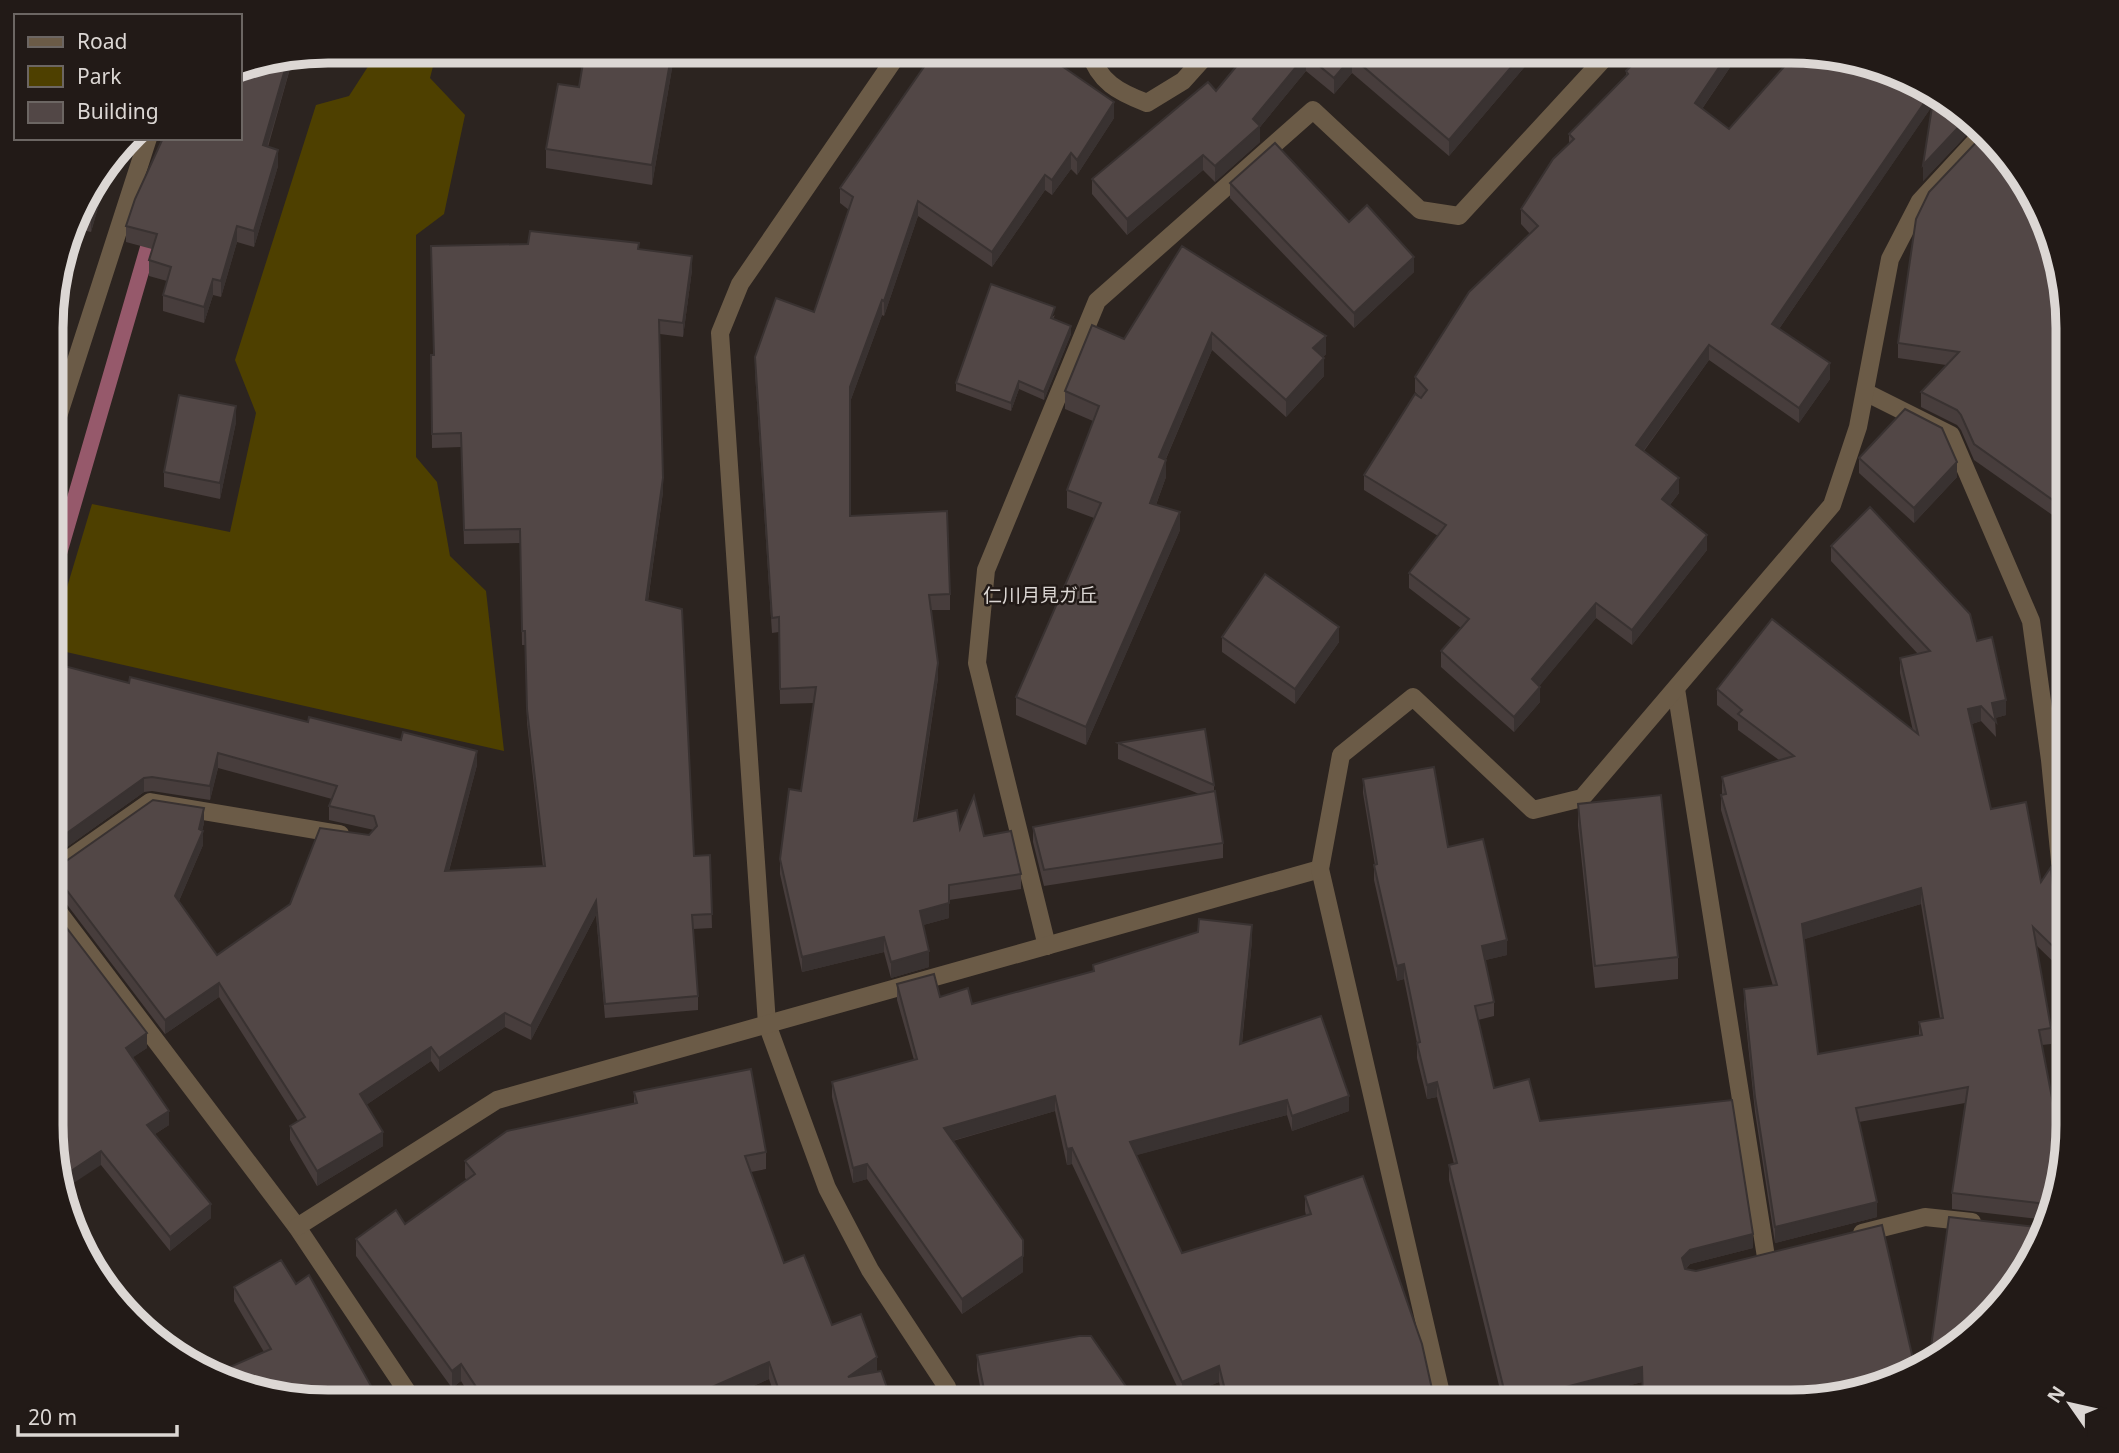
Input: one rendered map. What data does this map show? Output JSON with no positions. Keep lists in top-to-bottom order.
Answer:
{
  "districts": ["仁川月見ガ丘"],
  "legend": ["Road", "Park", "Building"],
  "scale_bar": "20 m",
  "north": "top left"
}
